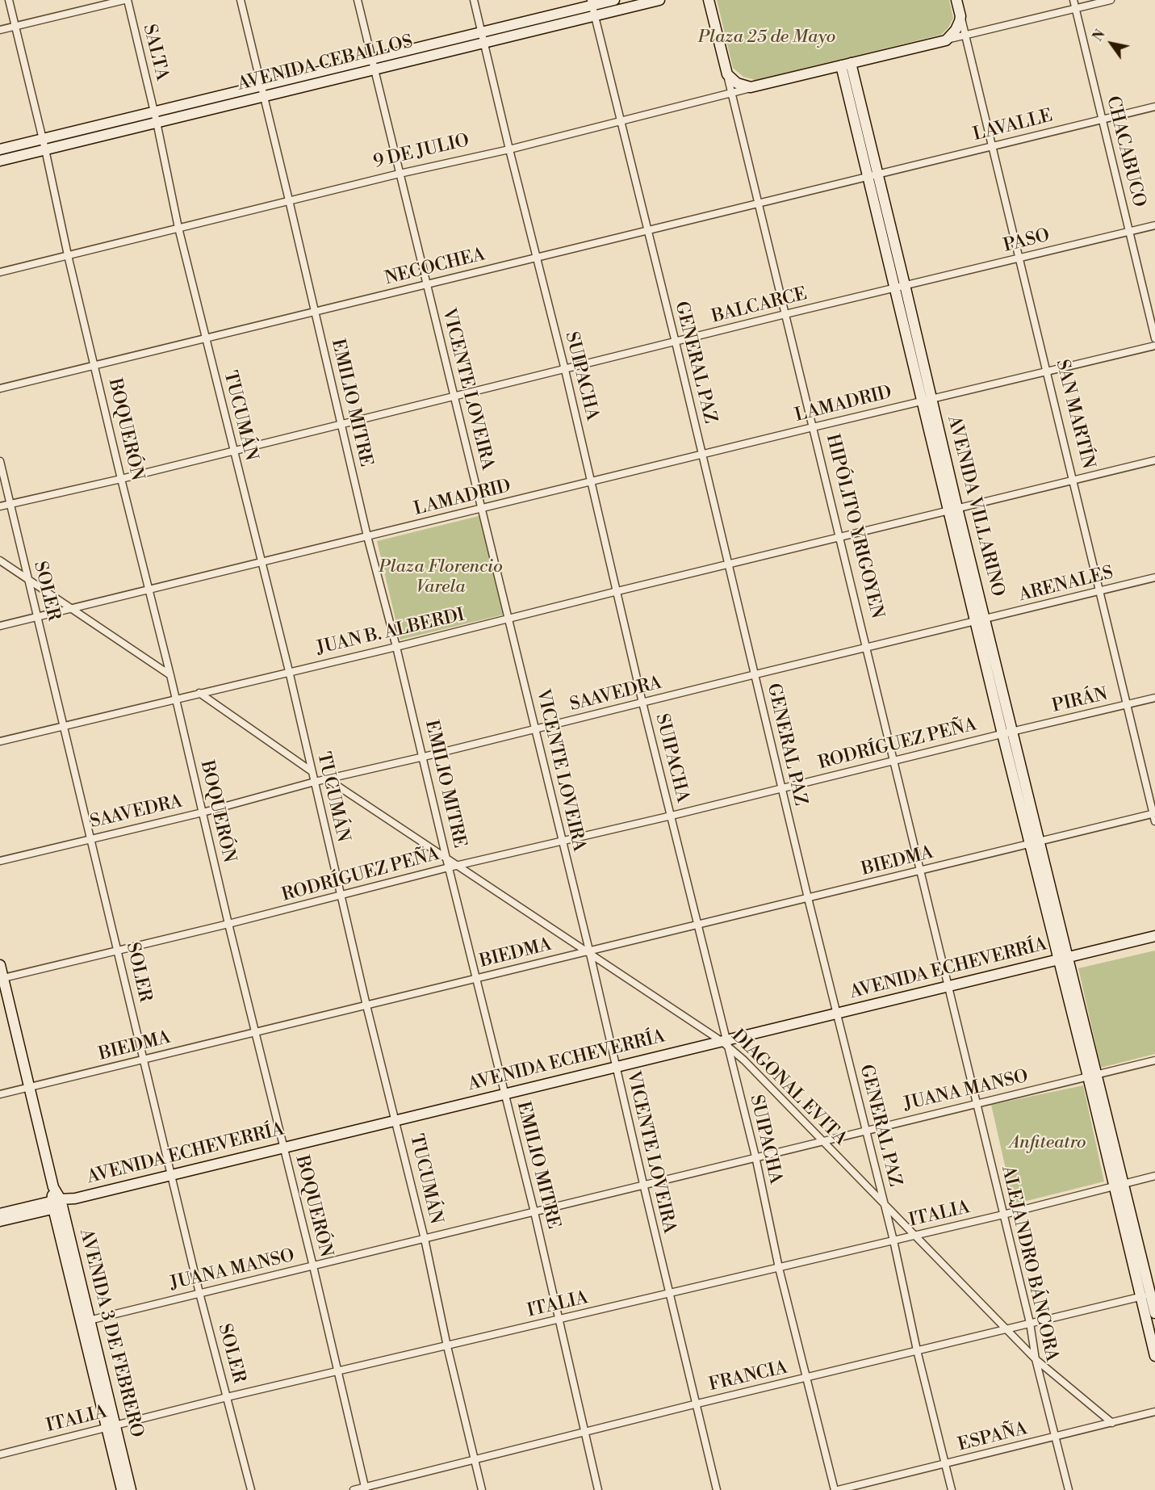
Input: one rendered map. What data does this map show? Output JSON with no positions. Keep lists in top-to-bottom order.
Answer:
{
  "streets": {
    "main road": [
      "AVENIDA CEBALLOS",
      "9 DE JULIO",
      "SAN MARTÍN",
      "AVENIDA VILLARINO",
      "HIPÓLITO YRIGOYEN",
      "AVENIDA ECHEVERRÍA",
      "AVENIDA 3 DE FEBRERO"
    ],
    "street": [
      "SALTA",
      "LAVALLE",
      "CHACABUCO",
      "PASO",
      "NECOCHEA",
      "BALCARCE",
      "GENERAL PAZ",
      "SUIPACHA",
      "VICENTE LOVEIRA",
      "EMILIO MITRE",
      "LAMADRID",
      "TUCUMÁN",
      "BOQUERÓN",
      "ARENALES",
      "SOLER",
      "JUAN B. ALBERDI",
      "SAAVEDRA",
      "PIRÁN",
      "RODRÍGUEZ PEÑA",
      "BIEDMA",
      "DIAGONAL EVITA",
      "JUANA MANSO",
      "ITALIA",
      "ALEJANDRO BÁNCORA",
      "FRANCIA",
      "ESPAÑA"
    ]
  },
  "crossings": [
    ["SALTA", "AVENIDA CEBALLOS"],
    ["SALTA", "TUCUMÁN"],
    ["AVENIDA CEBALLOS", "GENERAL PAZ"],
    ["AVENIDA CEBALLOS", "SUIPACHA"],
    ["AVENIDA CEBALLOS", "VICENTE LOVEIRA"],
    ["AVENIDA CEBALLOS", "EMILIO MITRE"],
    ["AVENIDA CEBALLOS", "TUCUMÁN"],
    ["AVENIDA CEBALLOS", "BOQUERÓN"],
    ["LAVALLE", "CHACABUCO"],
    ["LAVALLE", "NECOCHEA"],
    ["LAVALLE", "SAN MARTÍN"],
    ["LAVALLE", "AVENIDA VILLARINO"],
    ["9 DE JULIO", "GENERAL PAZ"],
    ["9 DE JULIO", "SUIPACHA"],
    ["9 DE JULIO", "VICENTE LOVEIRA"],
    ["9 DE JULIO", "EMILIO MITRE"],
    ["9 DE JULIO", "TUCUMÁN"],
    ["9 DE JULIO", "BOQUERÓN"],
    ["9 DE JULIO", "AVENIDA VILLARINO"],
    ["9 DE JULIO", "HIPÓLITO YRIGOYEN"],
    ["CHACABUCO", "PASO"],
    ["PASO", "BALCARCE"],
    ["PASO", "SAN MARTÍN"],
    ["PASO", "AVENIDA VILLARINO"],
    ["NECOCHEA", "GENERAL PAZ"],
    ["NECOCHEA", "SUIPACHA"],
    ["NECOCHEA", "VICENTE LOVEIRA"],
    ["NECOCHEA", "EMILIO MITRE"],
    ["NECOCHEA", "TUCUMÁN"],
    ["NECOCHEA", "BOQUERÓN"],
    ["NECOCHEA", "AVENIDA VILLARINO"],
    ["NECOCHEA", "HIPÓLITO YRIGOYEN"],
    ["BALCARCE", "GENERAL PAZ"],
    ["BALCARCE", "SUIPACHA"],
    ["BALCARCE", "VICENTE LOVEIRA"],
    ["BALCARCE", "EMILIO MITRE"],
    ["BALCARCE", "TUCUMÁN"],
    ["BALCARCE", "BOQUERÓN"],
    ["BALCARCE", "AVENIDA VILLARINO"],
    ["BALCARCE", "HIPÓLITO YRIGOYEN"],
    ["BALCARCE", "SOLER"],
    ["GENERAL PAZ", "LAMADRID"],
    ["GENERAL PAZ", "JUAN B. ALBERDI"],
    ["GENERAL PAZ", "SAAVEDRA"],
    ["GENERAL PAZ", "RODRÍGUEZ PEÑA"],
    ["GENERAL PAZ", "BIEDMA"],
    ["GENERAL PAZ", "AVENIDA ECHEVERRÍA"],
    ["GENERAL PAZ", "DIAGONAL EVITA"],
    ["GENERAL PAZ", "JUANA MANSO"],
    ["GENERAL PAZ", "ITALIA"],
    ["GENERAL PAZ", "FRANCIA"],
    ["GENERAL PAZ", "ESPAÑA"],
    ["SUIPACHA", "LAMADRID"],
    ["SUIPACHA", "JUAN B. ALBERDI"],
    ["SUIPACHA", "SAAVEDRA"],
    ["SUIPACHA", "RODRÍGUEZ PEÑA"],
    ["SUIPACHA", "BIEDMA"],
    ["SUIPACHA", "AVENIDA ECHEVERRÍA"],
    ["SUIPACHA", "DIAGONAL EVITA"],
    ["SUIPACHA", "JUANA MANSO"],
    ["SUIPACHA", "ITALIA"],
    ["SUIPACHA", "FRANCIA"],
    ["SUIPACHA", "ESPAÑA"],
    ["VICENTE LOVEIRA", "LAMADRID"],
    ["VICENTE LOVEIRA", "JUAN B. ALBERDI"],
    ["VICENTE LOVEIRA", "SAAVEDRA"],
    ["VICENTE LOVEIRA", "RODRÍGUEZ PEÑA"],
    ["VICENTE LOVEIRA", "BIEDMA"],
    ["VICENTE LOVEIRA", "AVENIDA ECHEVERRÍA"],
    ["VICENTE LOVEIRA", "DIAGONAL EVITA"],
    ["VICENTE LOVEIRA", "JUANA MANSO"],
    ["VICENTE LOVEIRA", "ITALIA"],
    ["VICENTE LOVEIRA", "FRANCIA"],
    ["EMILIO MITRE", "LAMADRID"],
    ["EMILIO MITRE", "JUAN B. ALBERDI"],
    ["EMILIO MITRE", "SAAVEDRA"],
    ["EMILIO MITRE", "RODRÍGUEZ PEÑA"],
    ["EMILIO MITRE", "BIEDMA"],
    ["EMILIO MITRE", "AVENIDA ECHEVERRÍA"],
    ["EMILIO MITRE", "DIAGONAL EVITA"],
    ["EMILIO MITRE", "JUANA MANSO"],
    ["EMILIO MITRE", "ITALIA"],
    ["EMILIO MITRE", "FRANCIA"],
    ["LAMADRID", "SAN MARTÍN"],
    ["LAMADRID", "TUCUMÁN"],
    ["LAMADRID", "BOQUERÓN"],
    ["LAMADRID", "AVENIDA VILLARINO"],
    ["LAMADRID", "HIPÓLITO YRIGOYEN"],
    ["LAMADRID", "SOLER"],
    ["SAN MARTÍN", "ARENALES"],
    ["SAN MARTÍN", "JUAN B. ALBERDI"],
    ["SAN MARTÍN", "PIRÁN"],
    ["SAN MARTÍN", "BIEDMA"],
    ["TUCUMÁN", "JUAN B. ALBERDI"],
    ["TUCUMÁN", "SAAVEDRA"],
    ["TUCUMÁN", "RODRÍGUEZ PEÑA"],
    ["TUCUMÁN", "BIEDMA"],
    ["TUCUMÁN", "AVENIDA ECHEVERRÍA"],
    ["TUCUMÁN", "JUANA MANSO"],
    ["TUCUMÁN", "ITALIA"],
    ["TUCUMÁN", "FRANCIA"],
    ["BOQUERÓN", "JUAN B. ALBERDI"],
    ["BOQUERÓN", "SAAVEDRA"],
    ["BOQUERÓN", "RODRÍGUEZ PEÑA"],
    ["BOQUERÓN", "BIEDMA"],
    ["BOQUERÓN", "AVENIDA ECHEVERRÍA"],
    ["BOQUERÓN", "JUANA MANSO"],
    ["BOQUERÓN", "ITALIA"],
    ["BOQUERÓN", "FRANCIA"],
    ["AVENIDA VILLARINO", "ARENALES"],
    ["AVENIDA VILLARINO", "JUAN B. ALBERDI"],
    ["AVENIDA VILLARINO", "SAAVEDRA"],
    ["AVENIDA VILLARINO", "PIRÁN"],
    ["AVENIDA VILLARINO", "RODRÍGUEZ PEÑA"],
    ["AVENIDA VILLARINO", "BIEDMA"],
    ["AVENIDA VILLARINO", "AVENIDA ECHEVERRÍA"],
    ["AVENIDA VILLARINO", "JUANA MANSO"],
    ["AVENIDA VILLARINO", "ITALIA"],
    ["AVENIDA VILLARINO", "FRANCIA"],
    ["HIPÓLITO YRIGOYEN", "JUAN B. ALBERDI"],
    ["HIPÓLITO YRIGOYEN", "SAAVEDRA"],
    ["HIPÓLITO YRIGOYEN", "RODRÍGUEZ PEÑA"],
    ["HIPÓLITO YRIGOYEN", "BIEDMA"],
    ["HIPÓLITO YRIGOYEN", "AVENIDA ECHEVERRÍA"],
    ["HIPÓLITO YRIGOYEN", "ALEJANDRO BÁNCORA"],
    ["ARENALES", "SAAVEDRA"],
    ["SOLER", "JUAN B. ALBERDI"],
    ["SOLER", "SAAVEDRA"],
    ["SOLER", "RODRÍGUEZ PEÑA"],
    ["SOLER", "BIEDMA"],
    ["SOLER", "AVENIDA ECHEVERRÍA"],
    ["SOLER", "JUANA MANSO"],
    ["SOLER", "ITALIA"],
    ["SAAVEDRA", "DIAGONAL EVITA"],
    ["PIRÁN", "RODRÍGUEZ PEÑA"],
    ["RODRÍGUEZ PEÑA", "DIAGONAL EVITA"],
    ["RODRÍGUEZ PEÑA", "AVENIDA 3 DE FEBRERO"],
    ["BIEDMA", "DIAGONAL EVITA"],
    ["BIEDMA", "AVENIDA 3 DE FEBRERO"],
    ["AVENIDA ECHEVERRÍA", "DIAGONAL EVITA"],
    ["AVENIDA ECHEVERRÍA", "ALEJANDRO BÁNCORA"],
    ["AVENIDA ECHEVERRÍA", "AVENIDA 3 DE FEBRERO"],
    ["DIAGONAL EVITA", "JUANA MANSO"],
    ["DIAGONAL EVITA", "ITALIA"],
    ["DIAGONAL EVITA", "ALEJANDRO BÁNCORA"],
    ["DIAGONAL EVITA", "FRANCIA"],
    ["DIAGONAL EVITA", "ESPAÑA"],
    ["JUANA MANSO", "ALEJANDRO BÁNCORA"],
    ["JUANA MANSO", "AVENIDA 3 DE FEBRERO"],
    ["ITALIA", "ALEJANDRO BÁNCORA"],
    ["ITALIA", "AVENIDA 3 DE FEBRERO"],
    ["ALEJANDRO BÁNCORA", "FRANCIA"],
    ["ALEJANDRO BÁNCORA", "ESPAÑA"]
  ],
  "parks": ["Plaza 25 de Mayo", "Plaza Florencio Varela", "Anfiteatro"],
  "north": "top left"
}
